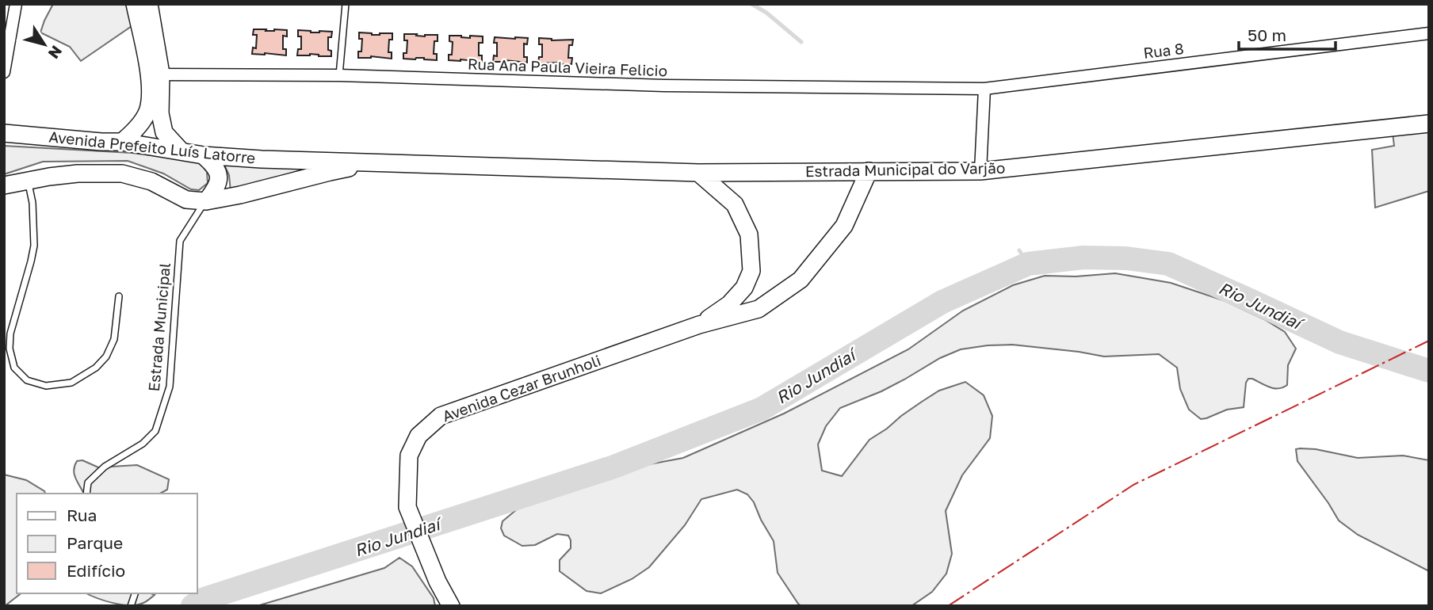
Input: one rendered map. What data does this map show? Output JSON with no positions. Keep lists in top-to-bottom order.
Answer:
{
  "streets": {
    "main road": ["Avenida Prefeito Luís Latorre", "Estrada Municipal do Varjão", "Avenida Cezar Brunholi"],
    "street": ["Rua 8", "Rua Ana Paula Vieira Felicio"],
    "lane": ["Estrada Municipal"]
  },
  "crossings": [
    ["Rua 8", "Rua Ana Paula Vieira Felicio"],
    ["Avenida Prefeito Luís Latorre", "Estrada Municipal do Varjão"],
    ["Avenida Prefeito Luís Latorre", "Estrada Municipal"],
    ["Estrada Municipal do Varjão", "Avenida Cezar Brunholi"]
  ],
  "water": ["Rio Jundiaí"],
  "legend": ["Rua", "Parque", "Edifício"],
  "scale_bar": "50 m",
  "north": "bottom right"
}
